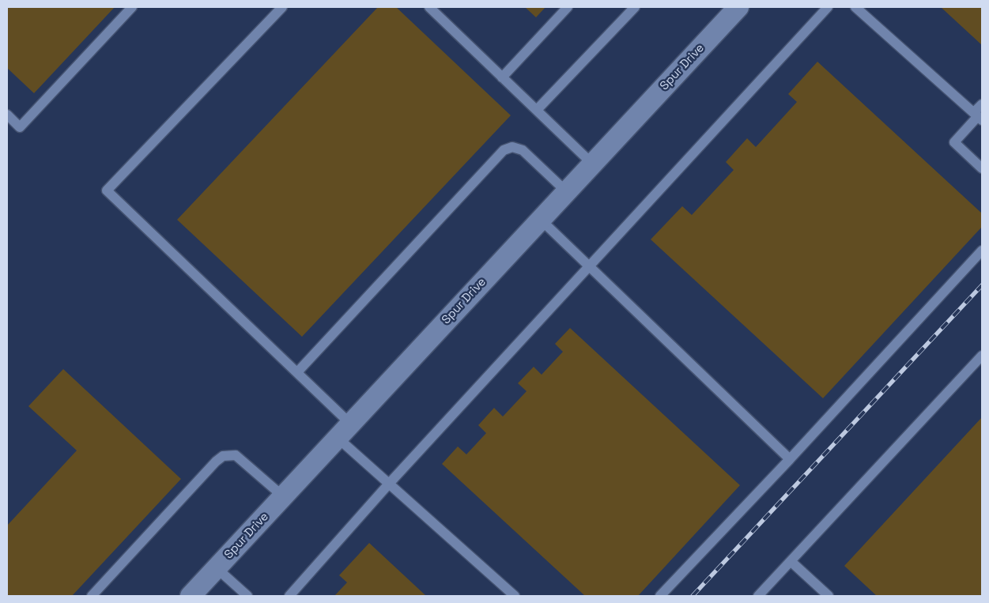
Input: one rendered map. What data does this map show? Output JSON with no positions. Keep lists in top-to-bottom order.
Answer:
{
  "streets": {
    "street": ["Spur Drive"]
  }
}
